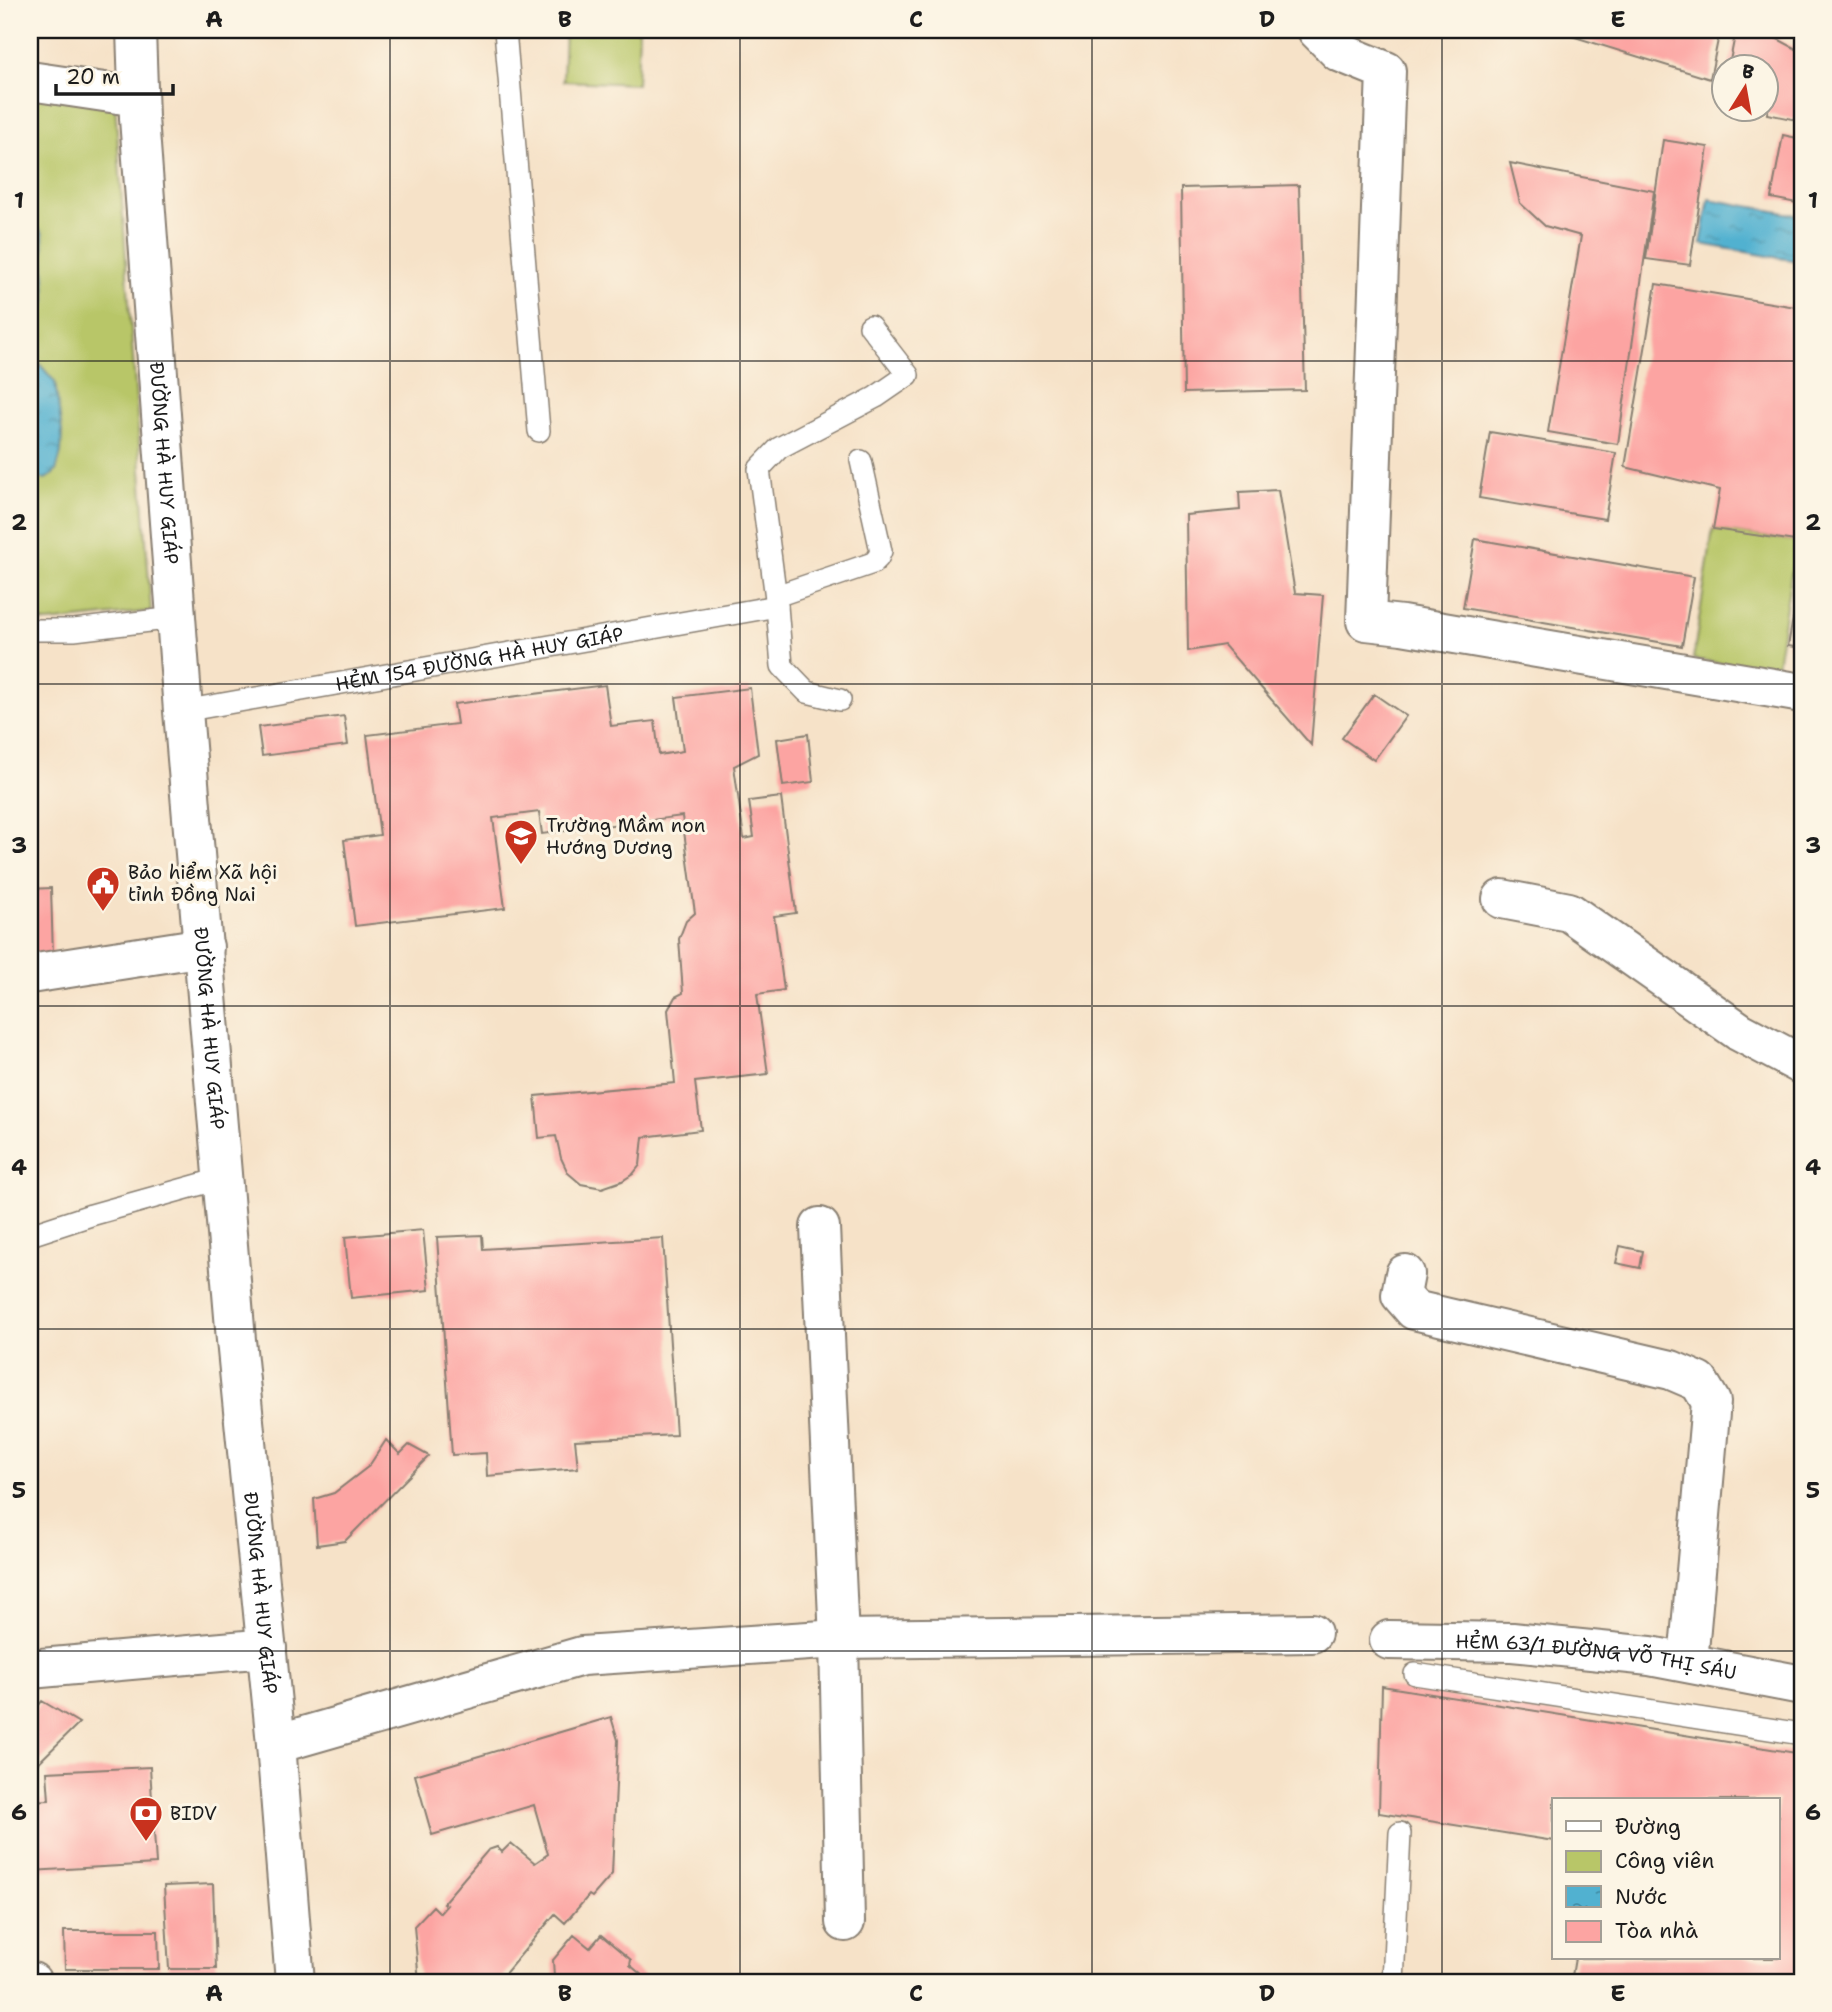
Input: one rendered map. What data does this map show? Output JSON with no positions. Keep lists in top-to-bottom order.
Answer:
{
  "streets": {
    "street": ["ĐƯỜNG HÀ HUY GIÁP", "HẺM 63/1 ĐƯỜNG VÕ THỊ SÁU"],
    "lane": ["HẺM 154 ĐƯỜNG HÀ HUY GIÁP"]
  },
  "crossings": [
    ["ĐƯỜNG HÀ HUY GIÁP", "HẺM 154 ĐƯỜNG HÀ HUY GIÁP"]
  ],
  "places": {
    "school or university": ["Trường Mầm non Hướng Dương"],
    "public building": ["Bảo hiểm Xã hội tỉnh Đồng Nai"],
    "bank": ["BIDV"]
  },
  "legend": [
    "Đường",
    "Công viên",
    "Nước",
    "Tòa nhà"
  ],
  "scale_bar": "20 m",
  "north": "top",
  "grid": {
    "columns": [
      "A",
      "B",
      "C",
      "D",
      "E"
    ],
    "rows": [
      "1",
      "2",
      "3",
      "4",
      "5",
      "6"
    ]
  }
}
